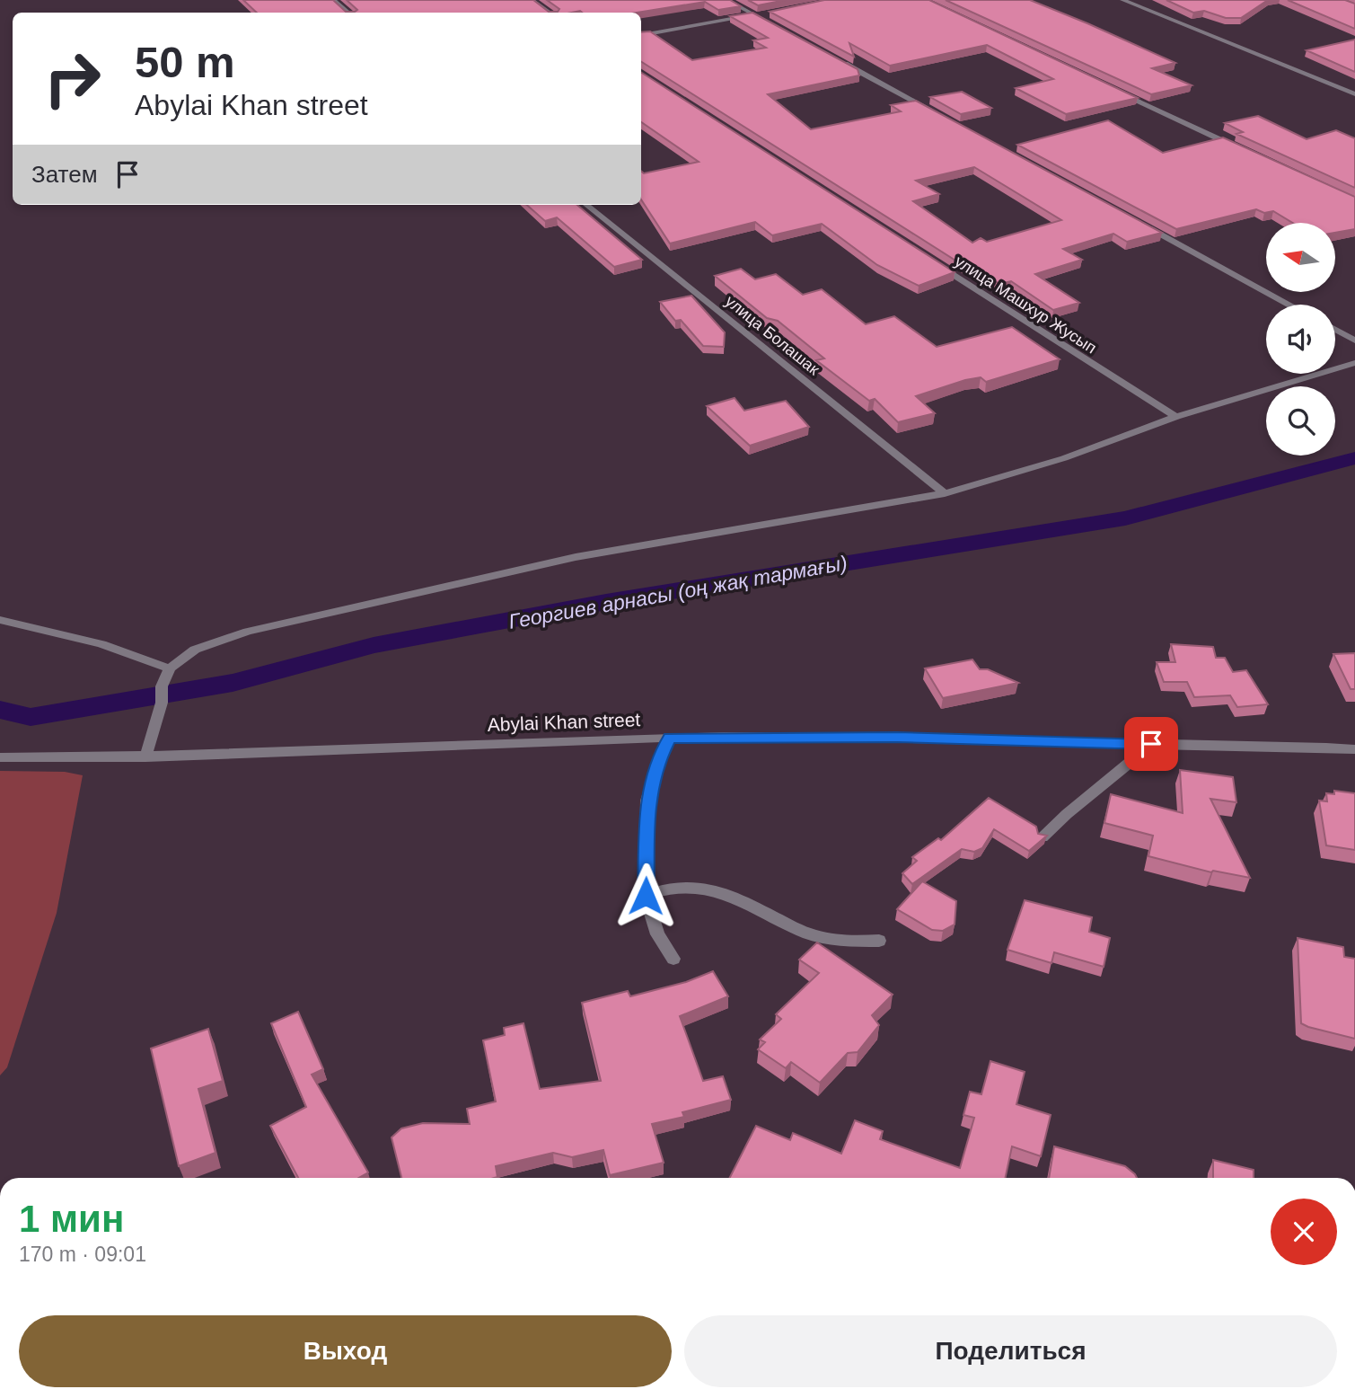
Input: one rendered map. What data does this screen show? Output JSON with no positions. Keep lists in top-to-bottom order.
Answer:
{
  "streets": {
    "street": ["улица Машхур Жусып", "улица Болашак", "Abylai Khan street"]
  },
  "water": ["Георгиев арнасы (оң жақ тармағы)"],
  "north": "left",
  "page": {
    "turn": ["50 m", "Abylai Khan street"],
    "then": "Затем",
    "heading": ["1 мин", "170 m · 09:01"],
    "buttons": ["Выход", "Поделиться"]
  }
}
